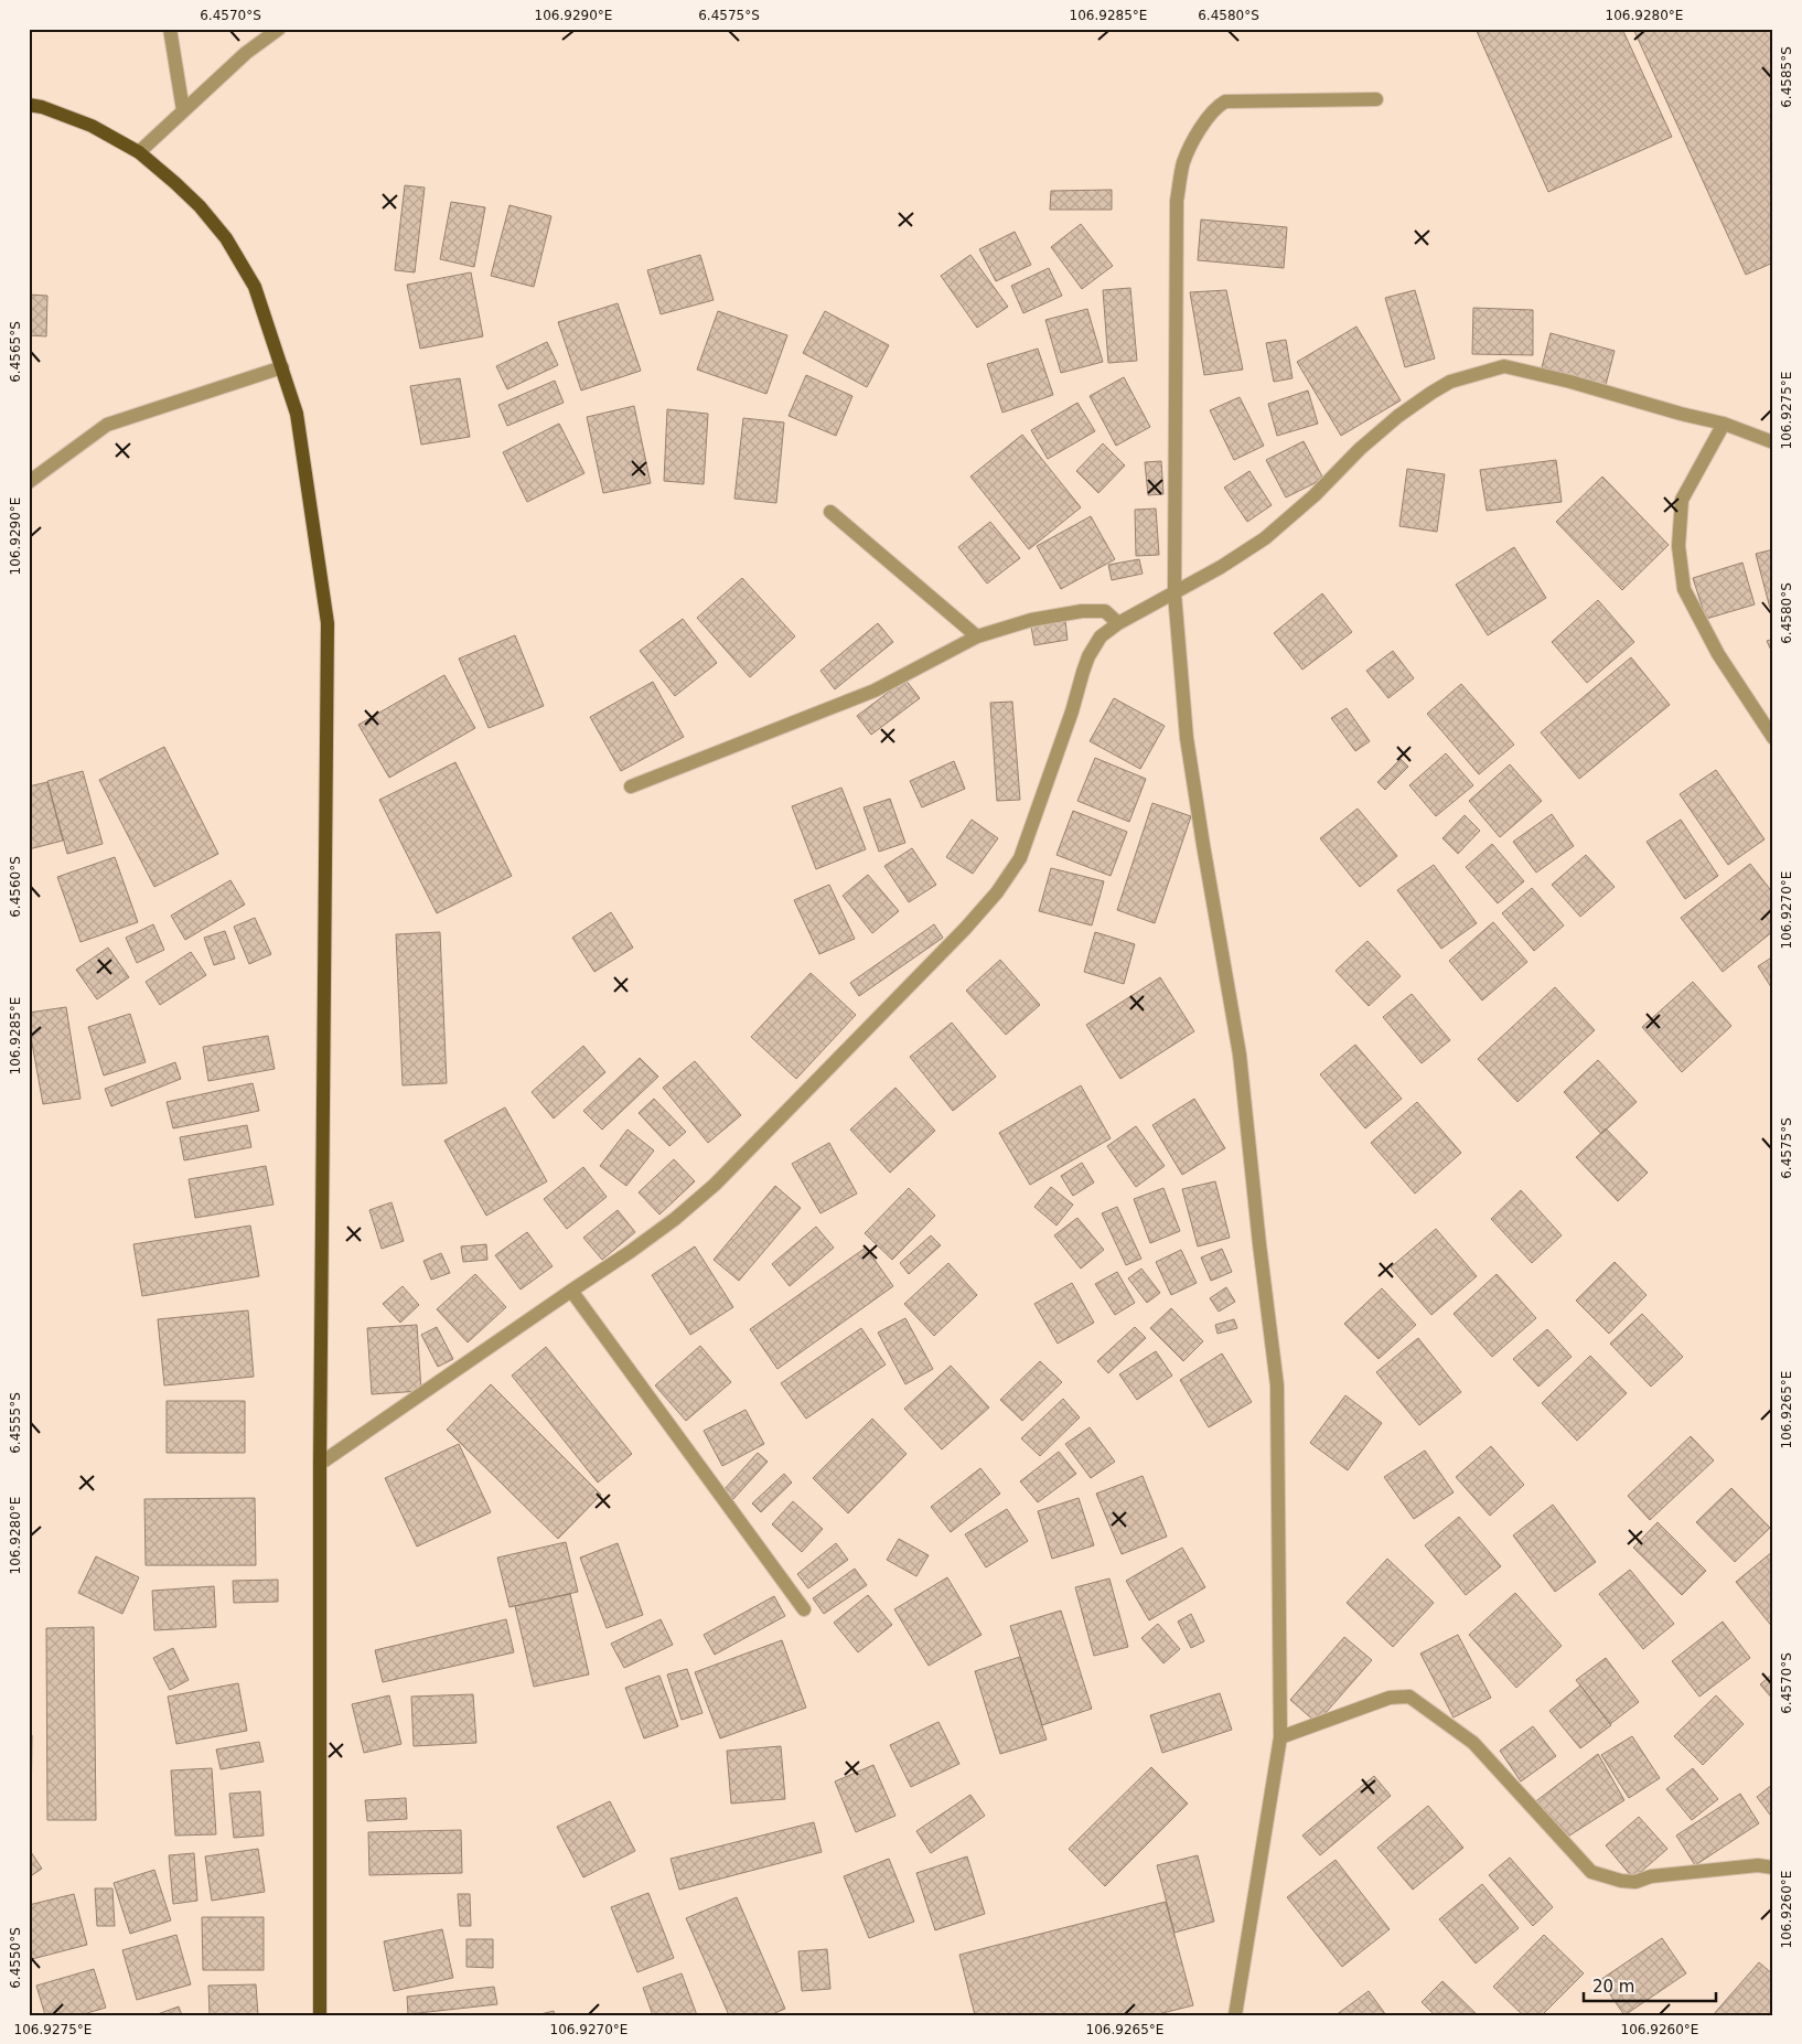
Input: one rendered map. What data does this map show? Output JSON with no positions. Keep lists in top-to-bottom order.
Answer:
{
  "scale_bar": "20 m",
  "coordinates": [
    "6.4570°S",
    "106.9290°E",
    "6.4575°S",
    "106.9285°E",
    "6.4580°S",
    "106.9280°E",
    "6.4585°S",
    "6.4565°S",
    "106.9275°E",
    "6.4560°S",
    "106.9270°E",
    "106.9265°E",
    "6.4555°S",
    "106.9260°E",
    "6.4550°S"
  ]
}
